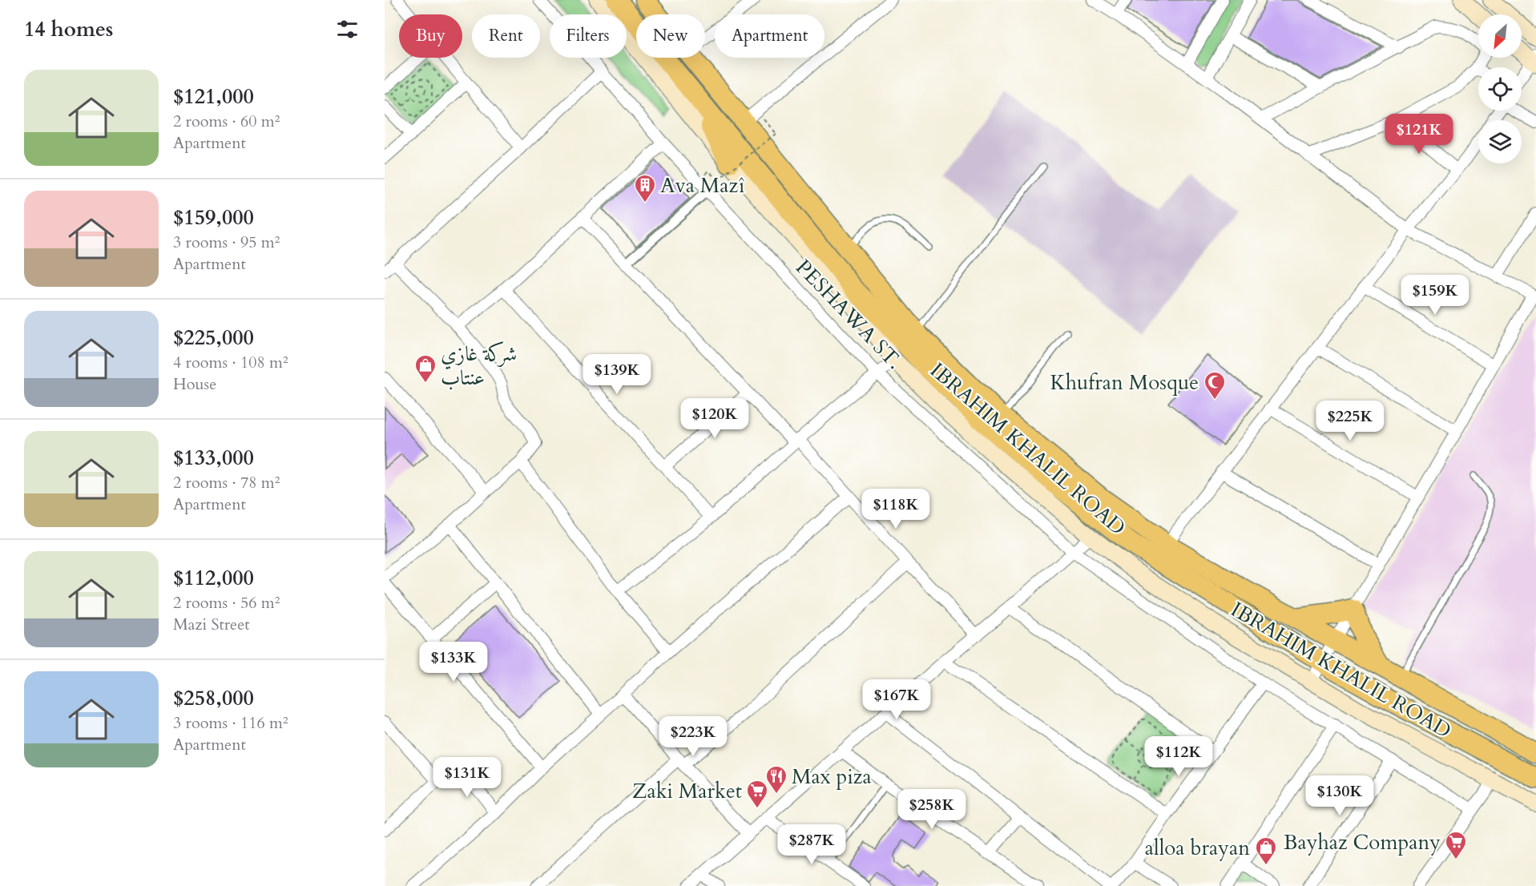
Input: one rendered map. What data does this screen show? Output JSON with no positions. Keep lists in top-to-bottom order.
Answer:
{
  "streets": {
    "highway": ["IBRAHIM KHALIL ROAD"],
    "street": ["PESHAWA ST."]
  },
  "places": {
    "building": ["Ava Mazî"],
    "shop": ["شركة غازي عنتاب", "alloa brayan"],
    "mosque": ["Khufran Mosque"],
    "restaurant": ["Max piza"],
    "supermarket": ["Zaki Market", "Bayhaz Company"]
  },
  "north": "bottom left",
  "page": {
    "heading": "14 homes",
    "chip": [
      "Buy",
      "Rent",
      "Filters",
      "New",
      "Apartment"
    ],
    "list": [
      {
        "name": "$121,000",
        "note": "2 rooms · 60 m² · Apartment"
      },
      {
        "name": "$159,000",
        "note": "3 rooms · 95 m² · Apartment"
      },
      {
        "name": "$225,000",
        "note": "4 rooms · 108 m² · House"
      },
      {
        "name": "$133,000",
        "note": "2 rooms · 78 m² · Apartment"
      },
      {
        "name": "$112,000",
        "note": "2 rooms · 56 m² · Mazi Street"
      },
      {
        "name": "$258,000",
        "note": "3 rooms · 116 m² · Apartment"
      }
    ],
    "price": [
      "$121K",
      "$159K",
      "$139K",
      "$120K",
      "$225K",
      "$118K",
      "$133K",
      "$167K",
      "$223K",
      "$112K",
      "$131K",
      "$130K",
      "$258K",
      "$287K"
    ]
  }
}
